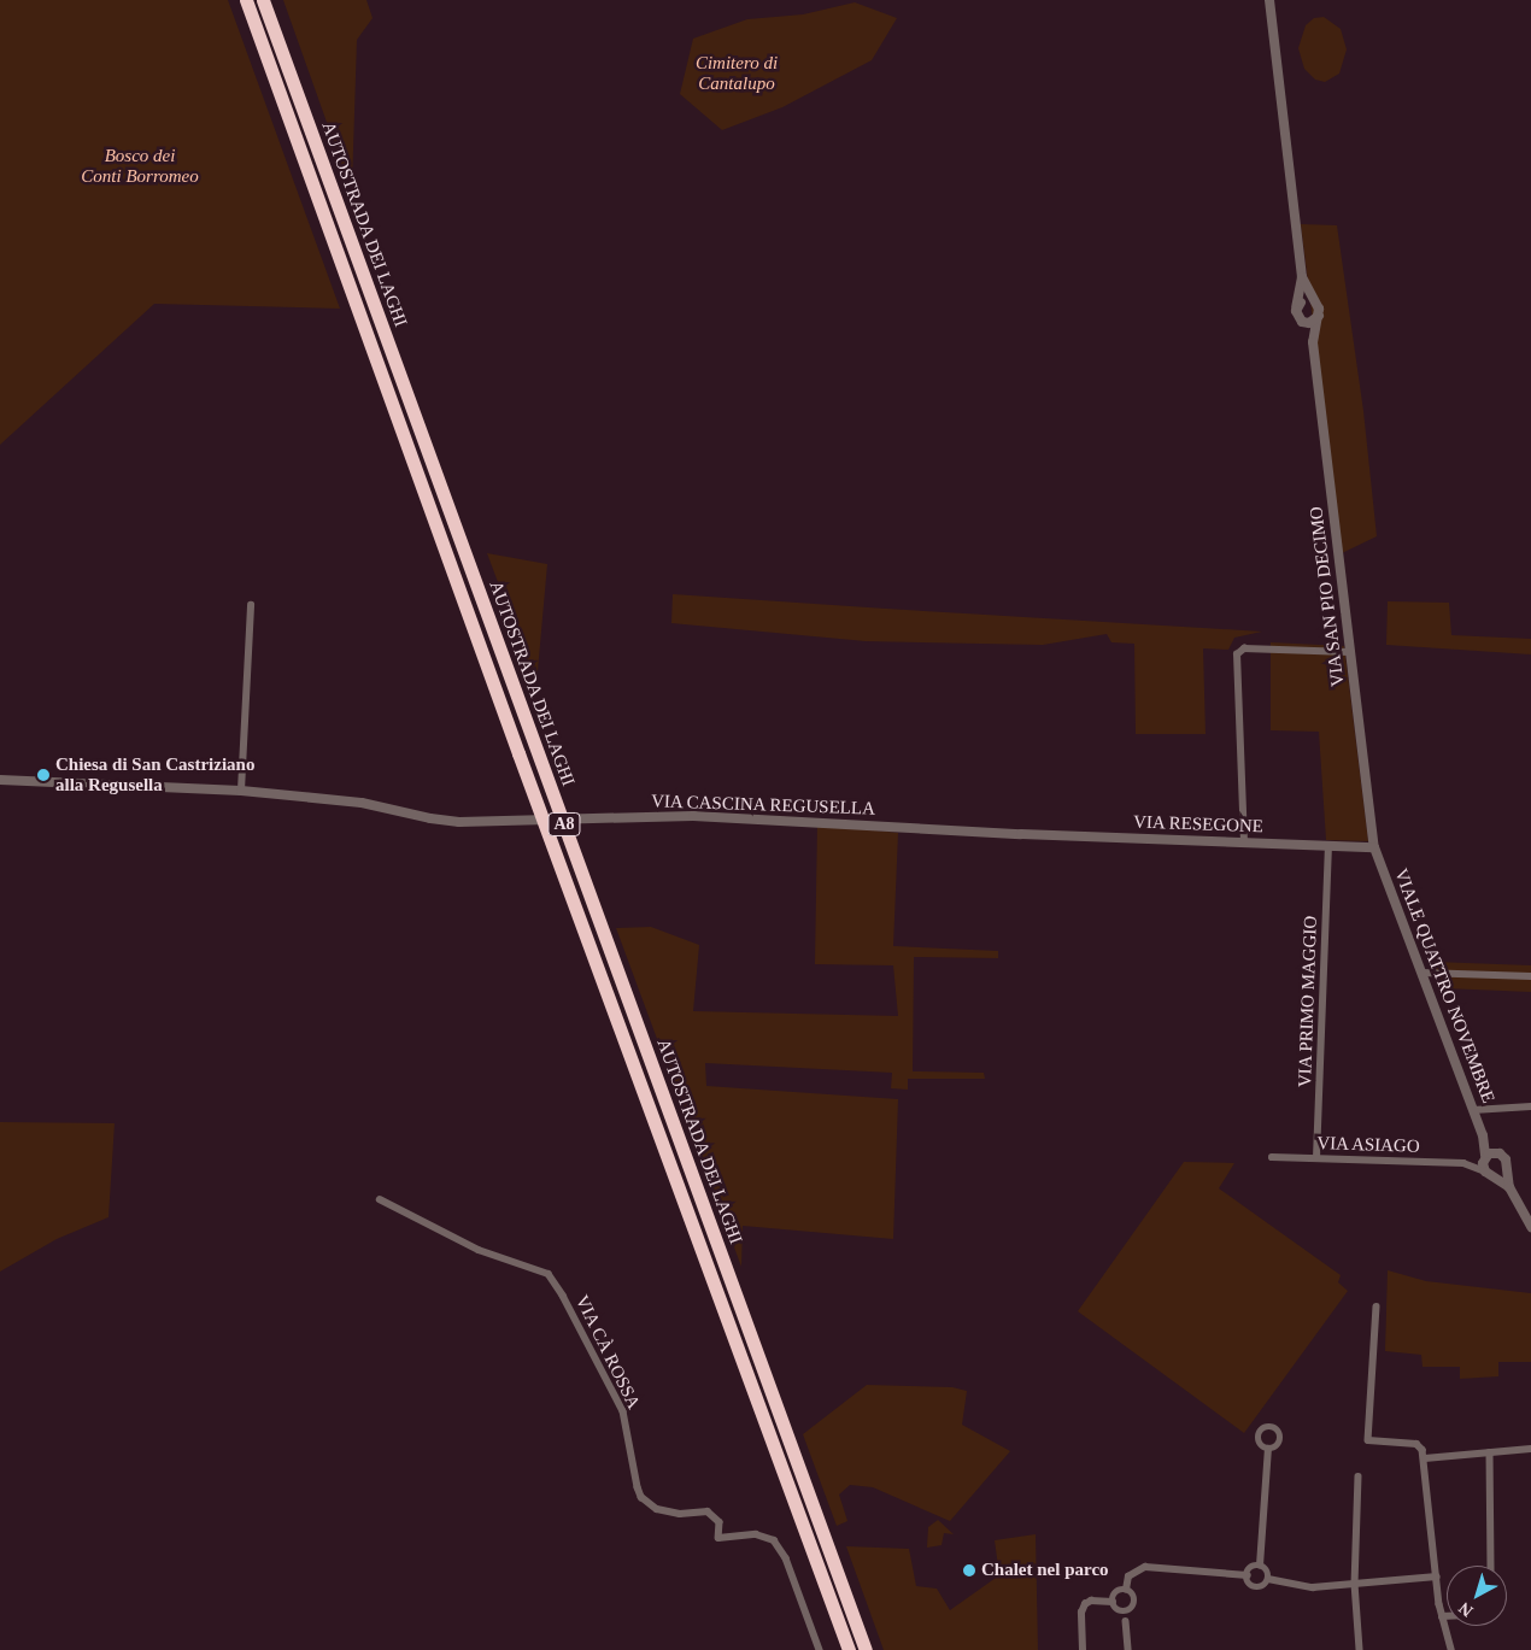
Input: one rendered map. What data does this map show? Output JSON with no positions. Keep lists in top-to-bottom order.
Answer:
{
  "streets": {
    "highway": ["AUTOSTRADA DEI LAGHI", "A8"],
    "street": [
      "VIA SAN PIO DECIMO",
      "VIA CASCINA REGUSELLA",
      "VIA RESEGONE",
      "VIALE QUATTRO NOVEMBRE",
      "VIA PRIMO MAGGIO",
      "VIA ASIAGO",
      "VIA CÀ ROSSA"
    ]
  },
  "crossings": [
    ["VIA SAN PIO DECIMO", "VIA RESEGONE"],
    ["VIA SAN PIO DECIMO", "VIALE QUATTRO NOVEMBRE"],
    ["VIA CASCINA REGUSELLA", "VIA RESEGONE"],
    ["VIA RESEGONE", "VIALE QUATTRO NOVEMBRE"],
    ["VIA RESEGONE", "VIA PRIMO MAGGIO"],
    ["VIALE QUATTRO NOVEMBRE", "VIA ASIAGO"],
    ["VIA PRIMO MAGGIO", "VIA ASIAGO"]
  ],
  "parks": ["Cimitero di Cantalupo", "Bosco dei Conti Borromeo"],
  "places": ["Chiesa di San Castriziano alla Regusella", "Chalet nel parco"],
  "north": "bottom left"
}
